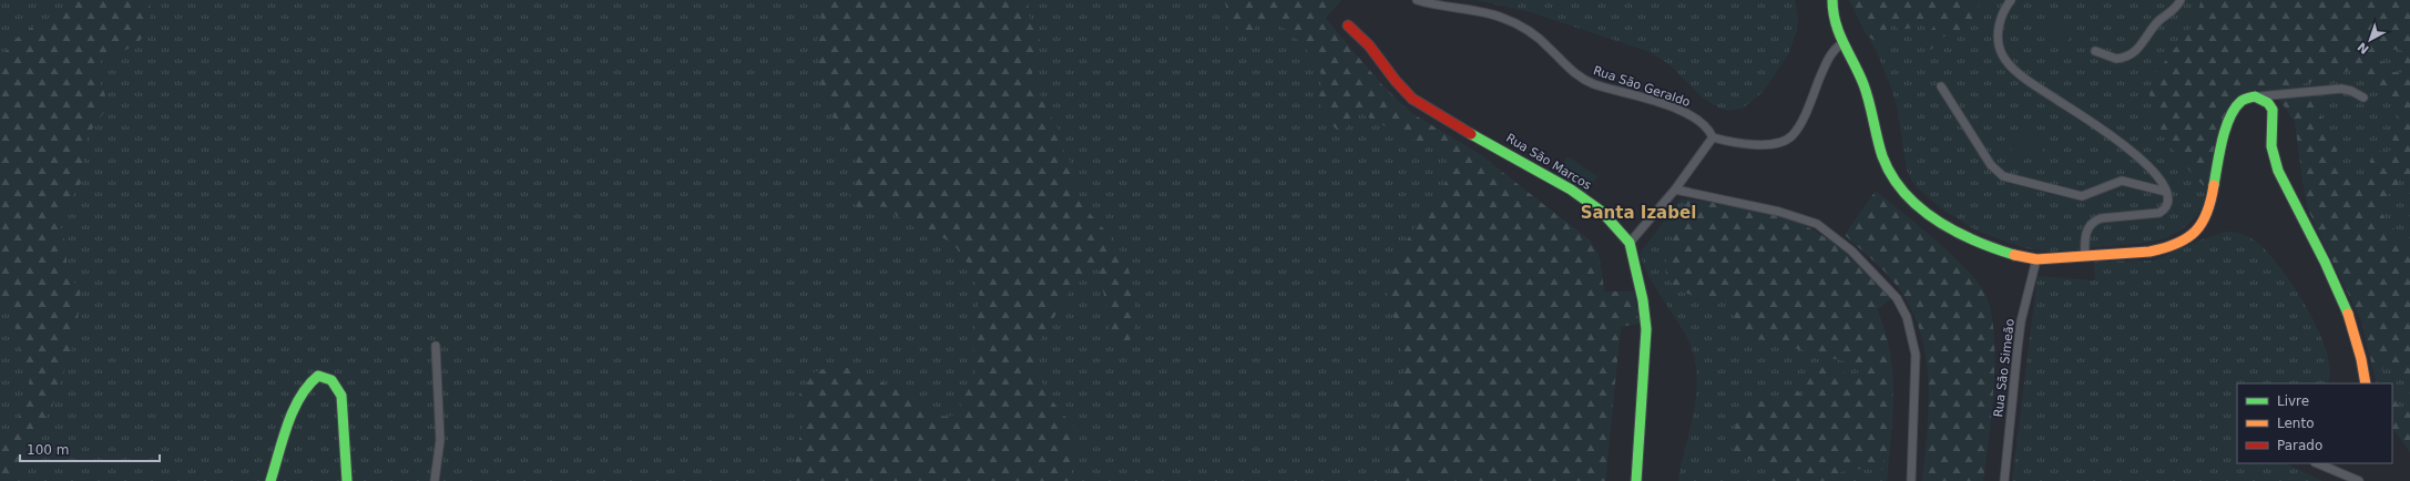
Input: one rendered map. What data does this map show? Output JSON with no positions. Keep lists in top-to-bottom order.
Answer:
{
  "streets": {
    "street": ["Rua São Geraldo", "Rua São Marcos", "Rua São Simeão"]
  },
  "districts": ["Santa Izabel"],
  "legend": ["Livre", "Lento", "Parado"],
  "scale_bar": "100 m",
  "north": "bottom left"
}
